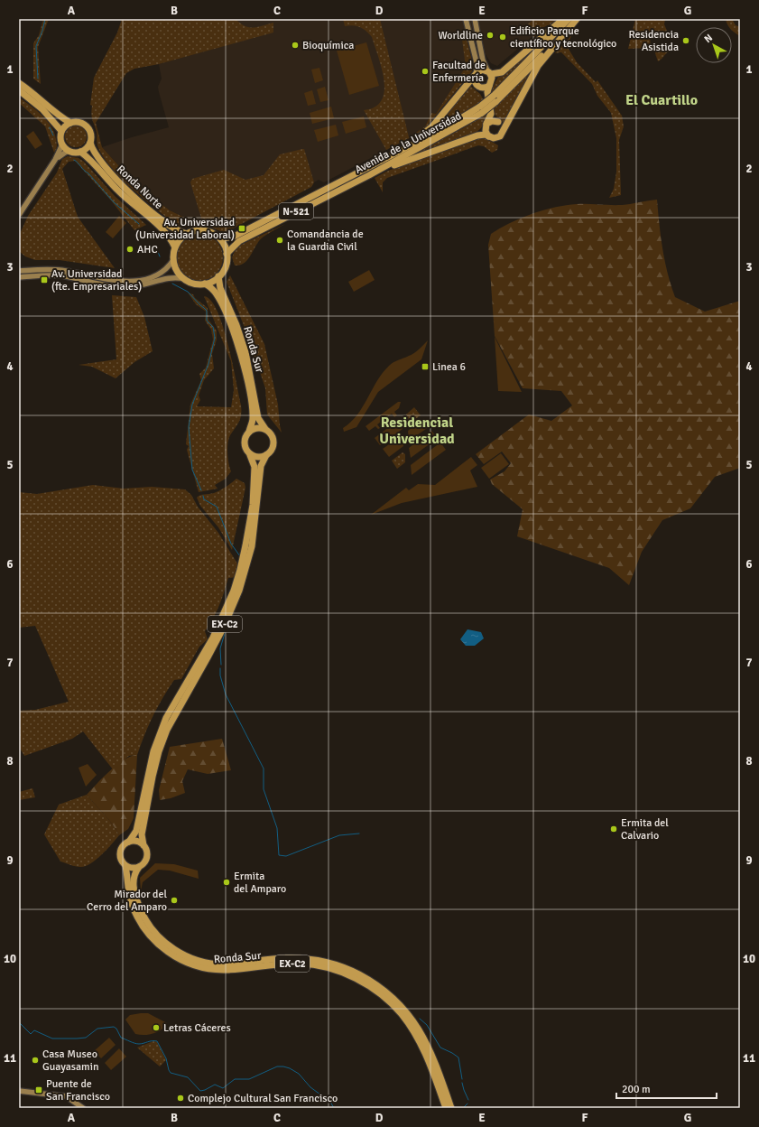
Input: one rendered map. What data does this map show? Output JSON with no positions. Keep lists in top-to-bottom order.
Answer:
{
  "streets": {
    "highway": [
      "Avenida de la Universidad",
      "Ronda Norte",
      "N-521",
      "Ronda Sur",
      "EX-C2"
    ]
  },
  "crossings": [
    ["Avenida de la Universidad", "Ronda Norte"],
    ["Avenida de la Universidad", "N-521"],
    ["Avenida de la Universidad", "Ronda Sur"],
    ["Ronda Norte", "N-521"],
    ["Ronda Norte", "Ronda Sur"],
    ["N-521", "Ronda Sur"],
    ["Ronda Sur", "EX-C2"]
  ],
  "districts": ["El Cuartillo", "Residencial Universidad"],
  "places": {
    "other": [
      "Worldline",
      "Edificio Parque científico y tecnológico",
      "Residencia Asistida",
      "Bioquímica",
      "Facultad de Enfermería",
      "Comandancia de la Guardia Civil",
      "AHC",
      "Ermita del Calvario",
      "Ermita del Amparo",
      "Mirador del Cerro del Amparo",
      "Letras Cáceres",
      "Casa Museo Guayasamin",
      "Complejo Cultural San Francisco"
    ],
    "transit": [
      "Av. Universidad (Universidad Laboral)",
      "Av. Universidad (fte. Empresariales)",
      "Linea 6",
      "Puente de San Francisco"
    ]
  },
  "scale_bar": "200 m",
  "north": "top left",
  "grid": {
    "columns": [
      "A",
      "B",
      "C",
      "D",
      "E",
      "F",
      "G"
    ],
    "rows": [
      "1",
      "2",
      "3",
      "4",
      "5",
      "6",
      "7",
      "8",
      "9",
      "10",
      "11"
    ]
  }
}
